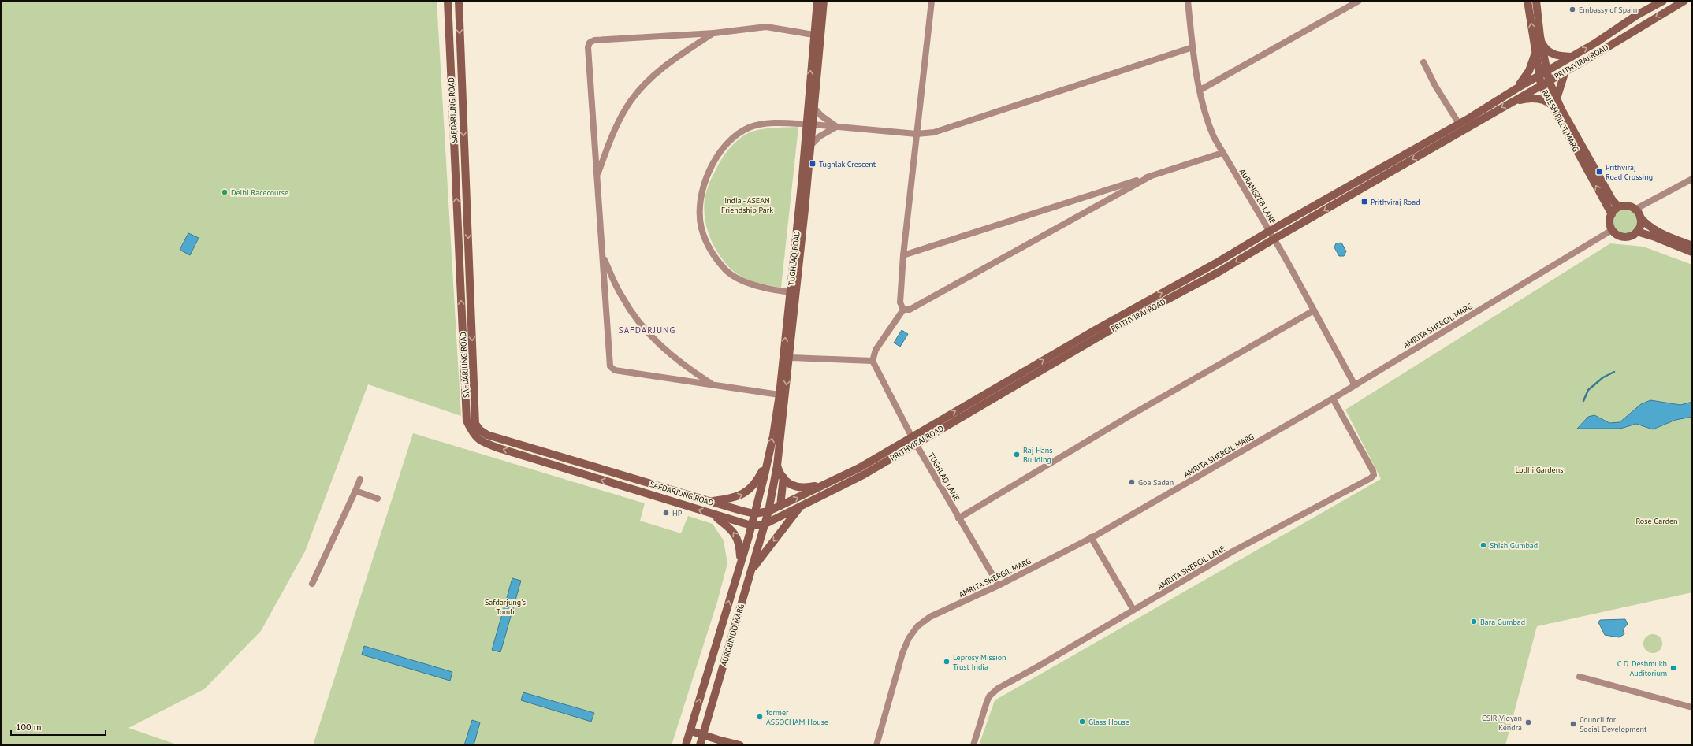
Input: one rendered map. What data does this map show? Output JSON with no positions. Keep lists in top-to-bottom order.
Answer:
{
  "streets": {
    "main road": [
      "PRITHVIRAJ ROAD",
      "SAFDARJUNG ROAD",
      "RAJESH PILOT MARG",
      "TUGHLAQ ROAD",
      "AUROBINDO MARG"
    ],
    "street": [
      "AURANGZEB LANE",
      "AMRITA SHERGIL MARG",
      "TUGHLAQ LANE",
      "AMRITA SHERGIL LANE"
    ]
  },
  "crossings": [
    ["PRITHVIRAJ ROAD", "SAFDARJUNG ROAD"],
    ["PRITHVIRAJ ROAD", "RAJESH PILOT MARG"],
    ["PRITHVIRAJ ROAD", "AURANGZEB LANE"],
    ["PRITHVIRAJ ROAD", "TUGHLAQ ROAD"],
    ["PRITHVIRAJ ROAD", "TUGHLAQ LANE"],
    ["PRITHVIRAJ ROAD", "AUROBINDO MARG"],
    ["SAFDARJUNG ROAD", "TUGHLAQ ROAD"],
    ["SAFDARJUNG ROAD", "AUROBINDO MARG"],
    ["RAJESH PILOT MARG", "AMRITA SHERGIL MARG"],
    ["AURANGZEB LANE", "AMRITA SHERGIL MARG"],
    ["TUGHLAQ ROAD", "AUROBINDO MARG"],
    ["AMRITA SHERGIL MARG", "TUGHLAQ LANE"],
    ["AMRITA SHERGIL MARG", "AMRITA SHERGIL LANE"]
  ],
  "districts": ["SAFDARJUNG"],
  "parks": [
    "India - ASEAN Friendship Park",
    "Lodhi Gardens",
    "Rose Garden",
    "Safdarjung's Tomb"
  ],
  "places": {
    "other": [
      "Embassy of Spain",
      "Delhi Racecourse",
      "Raj Hans Building",
      "Goa Sadan",
      "HP",
      "Shish Gumbad",
      "Bara Gumbad",
      "Leprosy Mission Trust India",
      "C.D. Deshmukh Auditorium",
      "former ASSOCHAM House",
      "Glass House",
      "CSIR Vigyan Kendra",
      "Council for Social Development"
    ],
    "transit": ["Tughlak Crescent", "Prithviraj Road Crossing", "Prithviraj Road"]
  },
  "scale_bar": "100 m"
}
